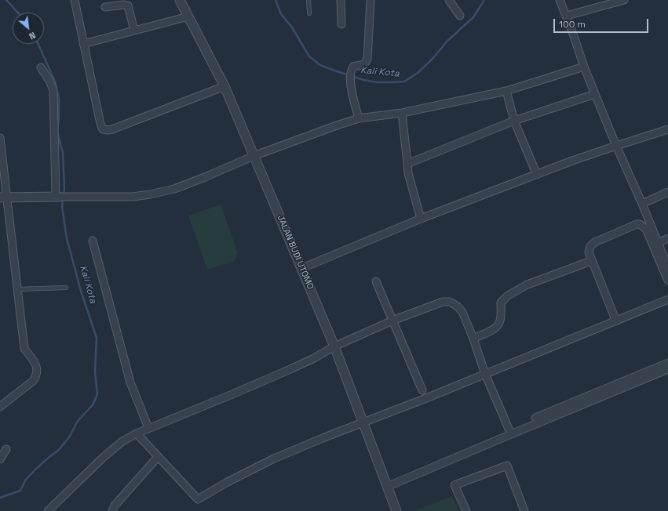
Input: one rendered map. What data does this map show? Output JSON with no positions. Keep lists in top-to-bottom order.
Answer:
{
  "streets": {
    "street": ["JALAN BUDI UTOMO"]
  },
  "water": ["Kali Kota"],
  "scale_bar": "100 m",
  "north": "bottom right"
}
